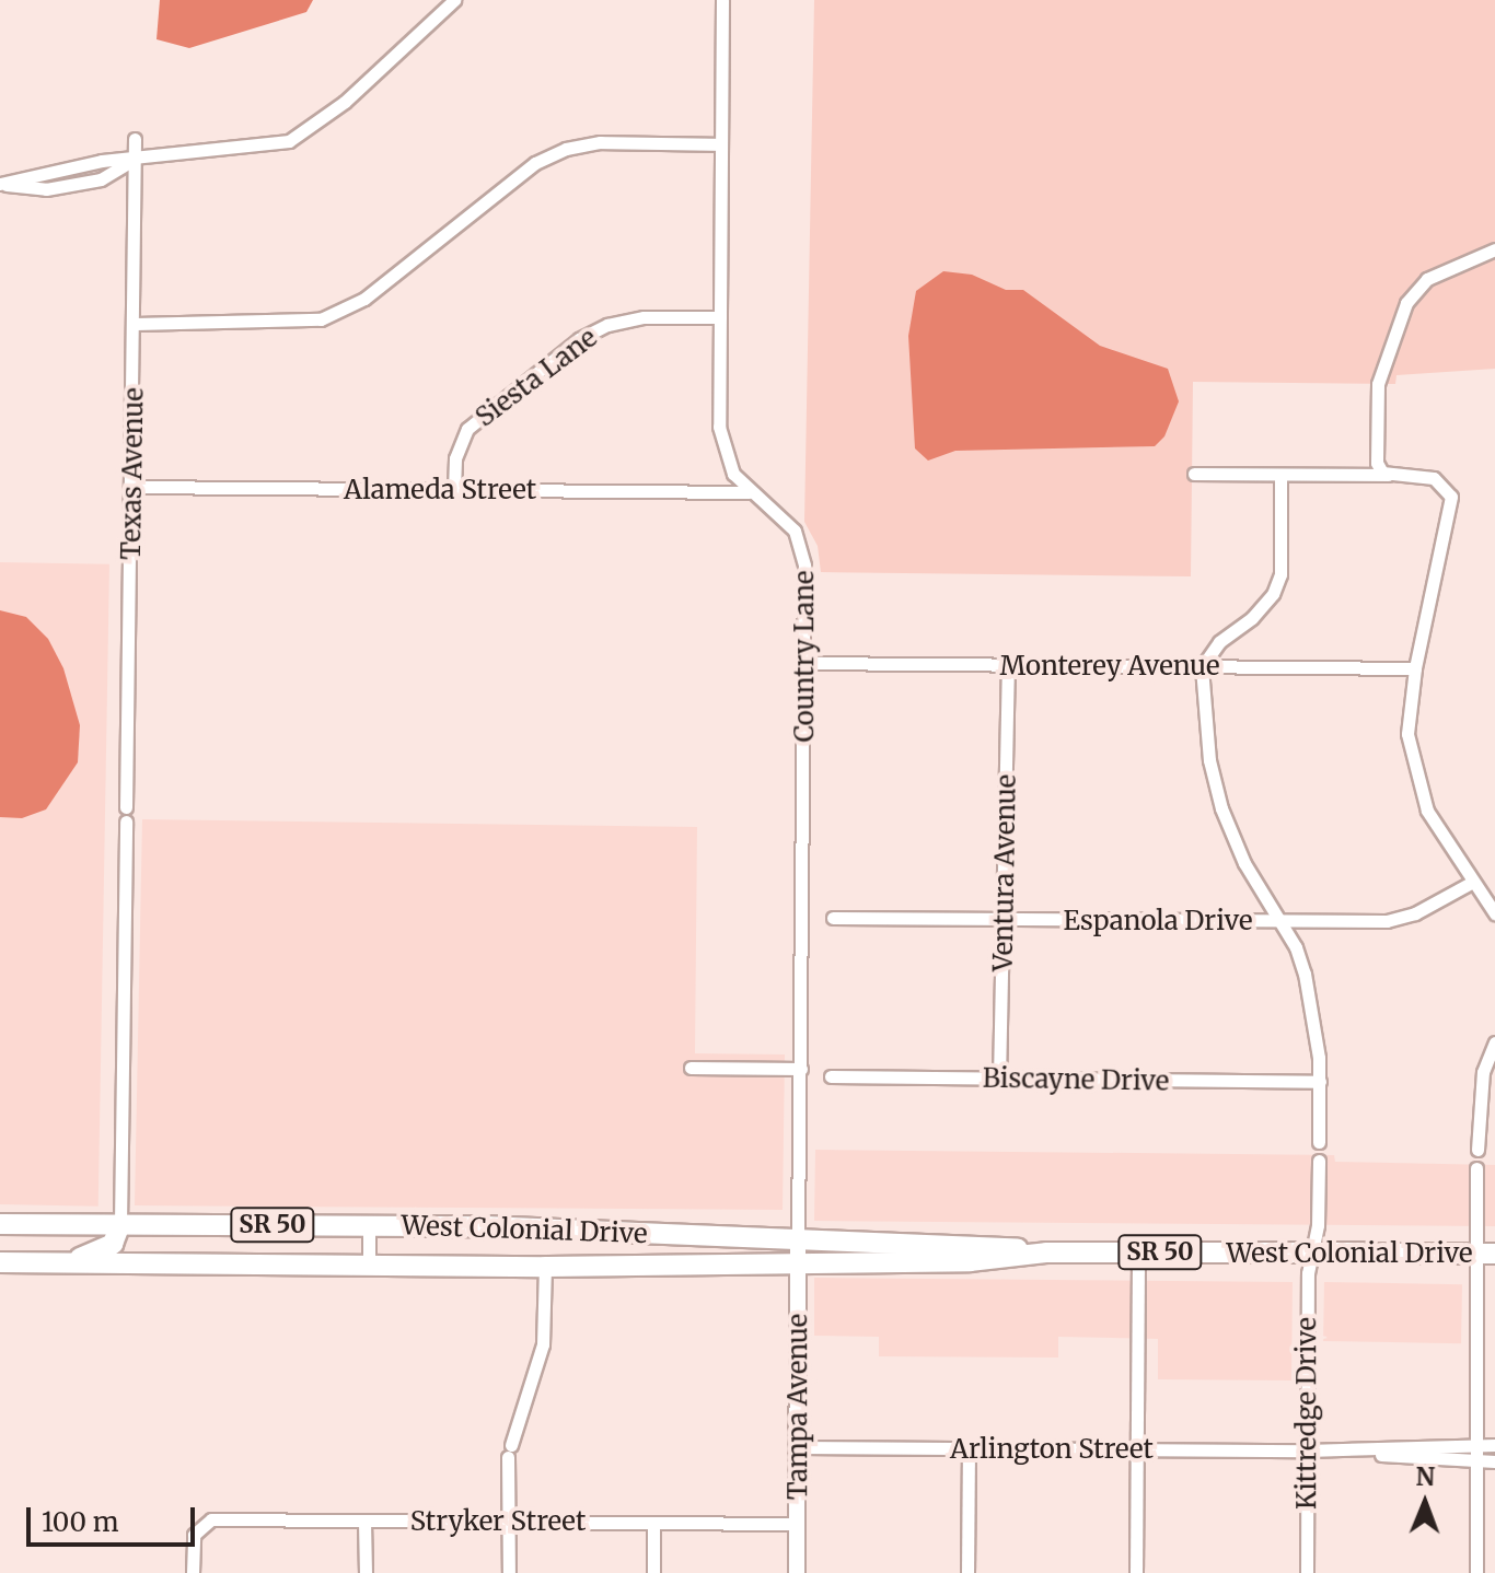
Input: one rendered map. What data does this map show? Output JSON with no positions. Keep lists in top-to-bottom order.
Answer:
{
  "streets": {
    "highway": ["SR 50", "West Colonial Drive"],
    "street": [
      "Siesta Lane",
      "Texas Avenue",
      "Alameda Street",
      "Country Lane",
      "Monterey Avenue",
      "Ventura Avenue",
      "Espanola Drive",
      "Biscayne Drive",
      "Tampa Avenue",
      "Kittredge Drive",
      "Arlington Street",
      "Stryker Street"
    ]
  },
  "crossings": [
    ["Siesta Lane", "Alameda Street"],
    ["Siesta Lane", "Country Lane"],
    ["Texas Avenue", "Alameda Street"],
    ["Alameda Street", "Country Lane"],
    ["Country Lane", "Monterey Avenue"],
    ["Country Lane", "West Colonial Drive"],
    ["Country Lane", "Tampa Avenue"],
    ["Monterey Avenue", "Ventura Avenue"],
    ["Ventura Avenue", "Espanola Drive"],
    ["Ventura Avenue", "Biscayne Drive"],
    ["West Colonial Drive", "Tampa Avenue"],
    ["West Colonial Drive", "Kittredge Drive"],
    ["Tampa Avenue", "Arlington Street"],
    ["Tampa Avenue", "Stryker Street"],
    ["Kittredge Drive", "Arlington Street"]
  ],
  "scale_bar": "100 m",
  "north": "top"
}
